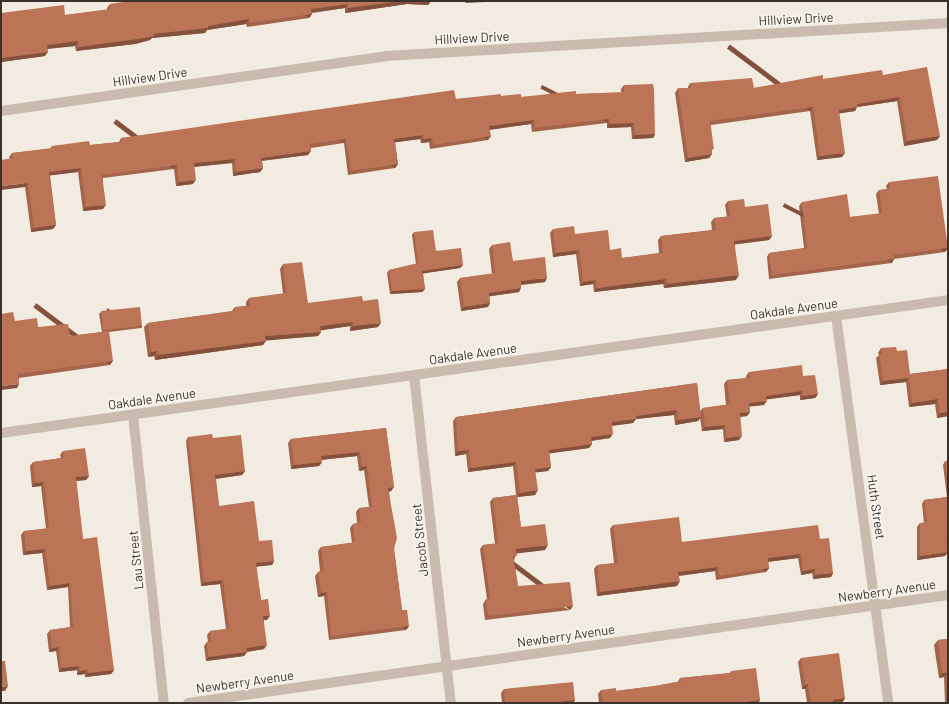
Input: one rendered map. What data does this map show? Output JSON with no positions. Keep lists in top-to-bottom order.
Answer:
{
  "streets": {
    "street": [
      "Hillview Drive",
      "Oakdale Avenue",
      "Huth Street",
      "Jacob Street",
      "Lau Street",
      "Newberry Avenue"
    ]
  },
  "crossings": [
    ["Oakdale Avenue", "Huth Street"],
    ["Oakdale Avenue", "Jacob Street"],
    ["Oakdale Avenue", "Lau Street"],
    ["Huth Street", "Newberry Avenue"],
    ["Jacob Street", "Newberry Avenue"]
  ]
}
